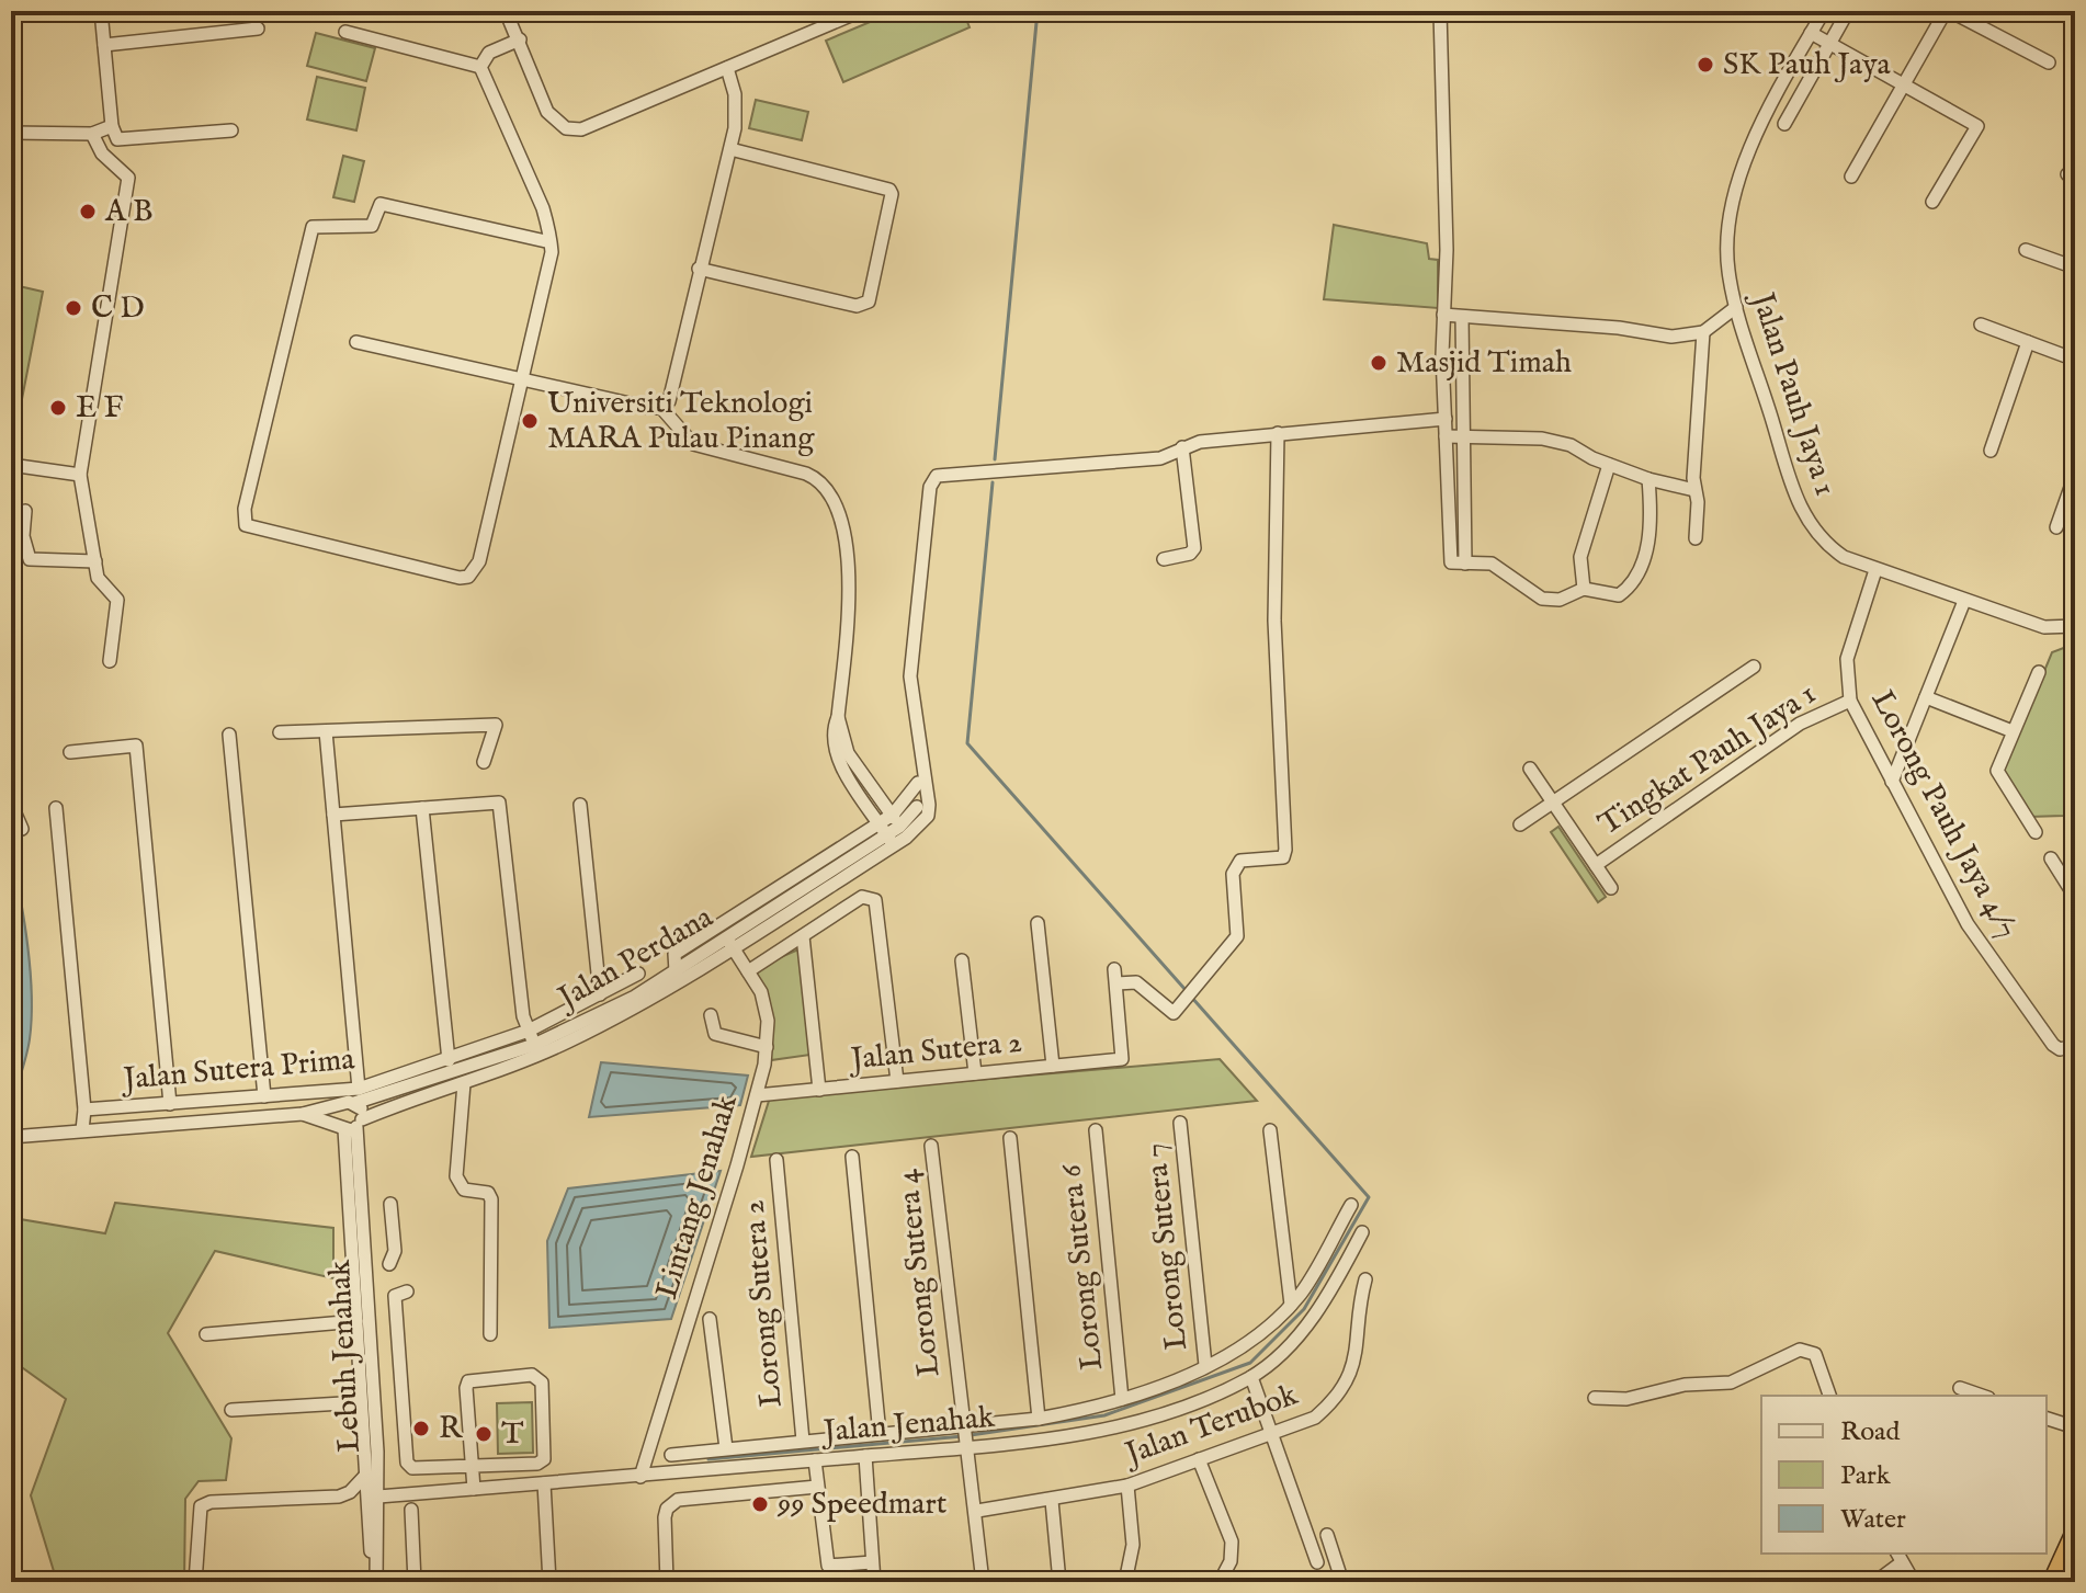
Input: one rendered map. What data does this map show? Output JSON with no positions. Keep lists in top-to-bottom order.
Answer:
{
  "streets": {
    "street": [
      "Jalan Pauh Jaya 1",
      "Tingkat Pauh Jaya 1",
      "Lorong Pauh Jaya 4/7",
      "Jalan Perdana",
      "Jalan Sutera 2",
      "Jalan Sutera Prima",
      "Lintang Jenahak",
      "Lorong Sutera 7",
      "Lorong Sutera 6",
      "Lorong Sutera 4",
      "Lorong Sutera 2",
      "Lebuh Jenahak",
      "Jalan Jenahak",
      "Jalan Terubok"
    ]
  },
  "crossings": [
    ["Jalan Pauh Jaya 1", "Lorong Pauh Jaya 4/7"],
    ["Tingkat Pauh Jaya 1", "Lorong Pauh Jaya 4/7"],
    ["Jalan Perdana", "Lintang Jenahak"],
    ["Jalan Perdana", "Lebuh Jenahak"],
    ["Jalan Sutera 2", "Lintang Jenahak"],
    ["Lintang Jenahak", "Jalan Jenahak"],
    ["Lorong Sutera 4", "Jalan Jenahak"],
    ["Lorong Sutera 4", "Jalan Terubok"],
    ["Lebuh Jenahak", "Jalan Jenahak"]
  ],
  "places": [
    "SK Pauh Jaya",
    "A B",
    "C D",
    "Masjid Timah",
    "E F",
    "Universiti Teknologi MARA Pulau Pinang",
    "R",
    "T",
    "99 Speedmart"
  ],
  "legend": ["Road", "Park", "Water"]
}
